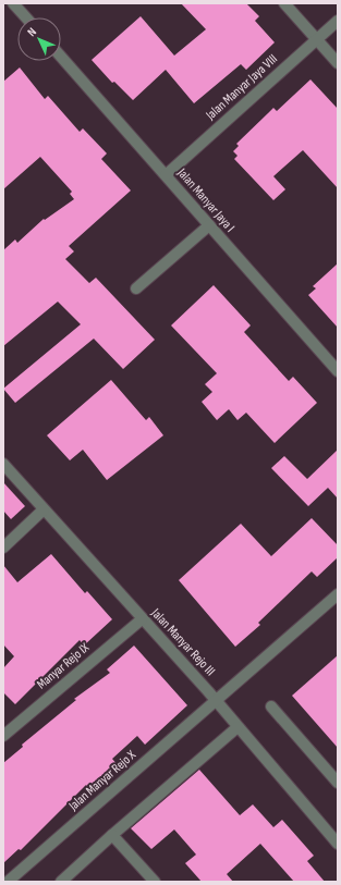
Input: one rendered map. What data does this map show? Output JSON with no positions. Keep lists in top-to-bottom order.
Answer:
{
  "streets": {
    "street": [
      "Jalan Manyar Jaya VIII",
      "Jalan Manyar Jaya I",
      "Jalan Manyar Rejo III",
      "Manyar Rejo IX",
      "Jalan Manyar Rejo X"
    ]
  },
  "crossings": [
    ["Jalan Manyar Jaya VIII", "Jalan Manyar Jaya I"],
    ["Jalan Manyar Rejo III", "Manyar Rejo IX"],
    ["Jalan Manyar Rejo III", "Jalan Manyar Rejo X"]
  ],
  "north": "top left"
}
